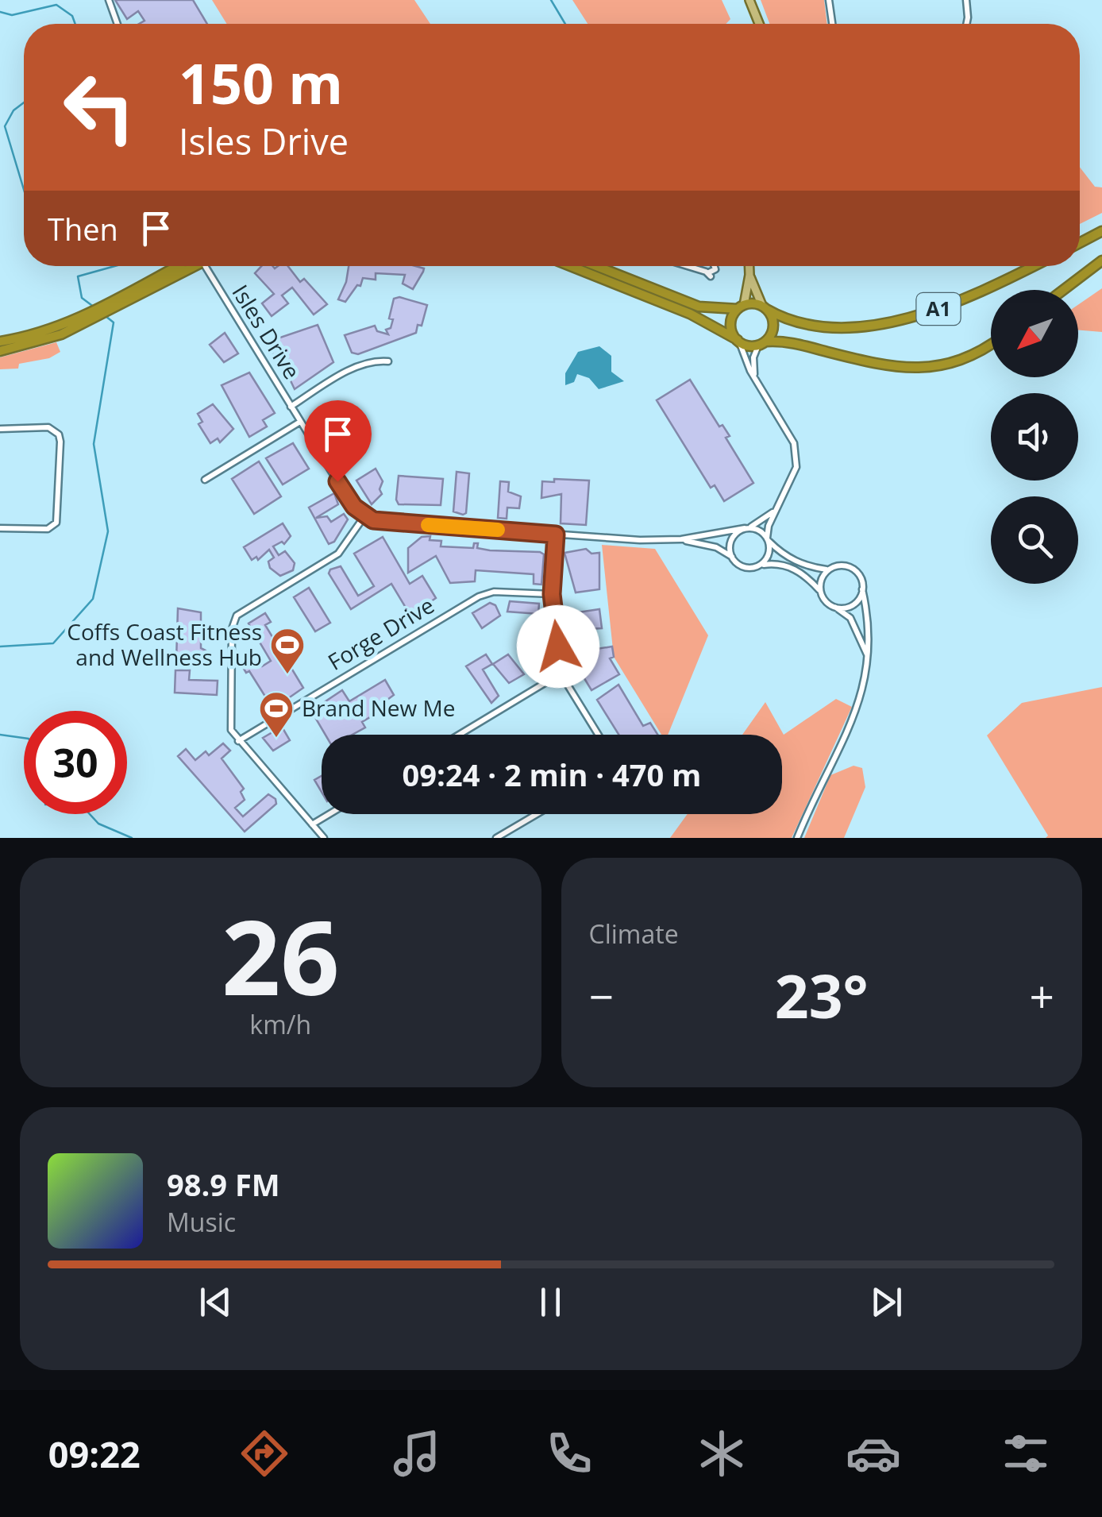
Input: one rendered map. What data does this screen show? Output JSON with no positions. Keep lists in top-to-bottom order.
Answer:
{
  "streets": {
    "highway": ["A1"],
    "street": ["Isles Drive", "Forge Drive"]
  },
  "places": {
    "sports": ["Coffs Coast Fitness and Wellness Hub", "Brand New Me"]
  },
  "north": "bottom left",
  "page": {
    "turn": ["150 m", "Isles Drive"],
    "then": "Then",
    "limit": "30",
    "trip": "09:24 · 2 min · 470 m",
    "tile": [
      ["26", "km/h"],
      "Climate"
    ],
    "heat": ["−", "23°", "+"],
    "song": ["98.9 FM", "Music"],
    "tabs": "09:22"
  }
}
